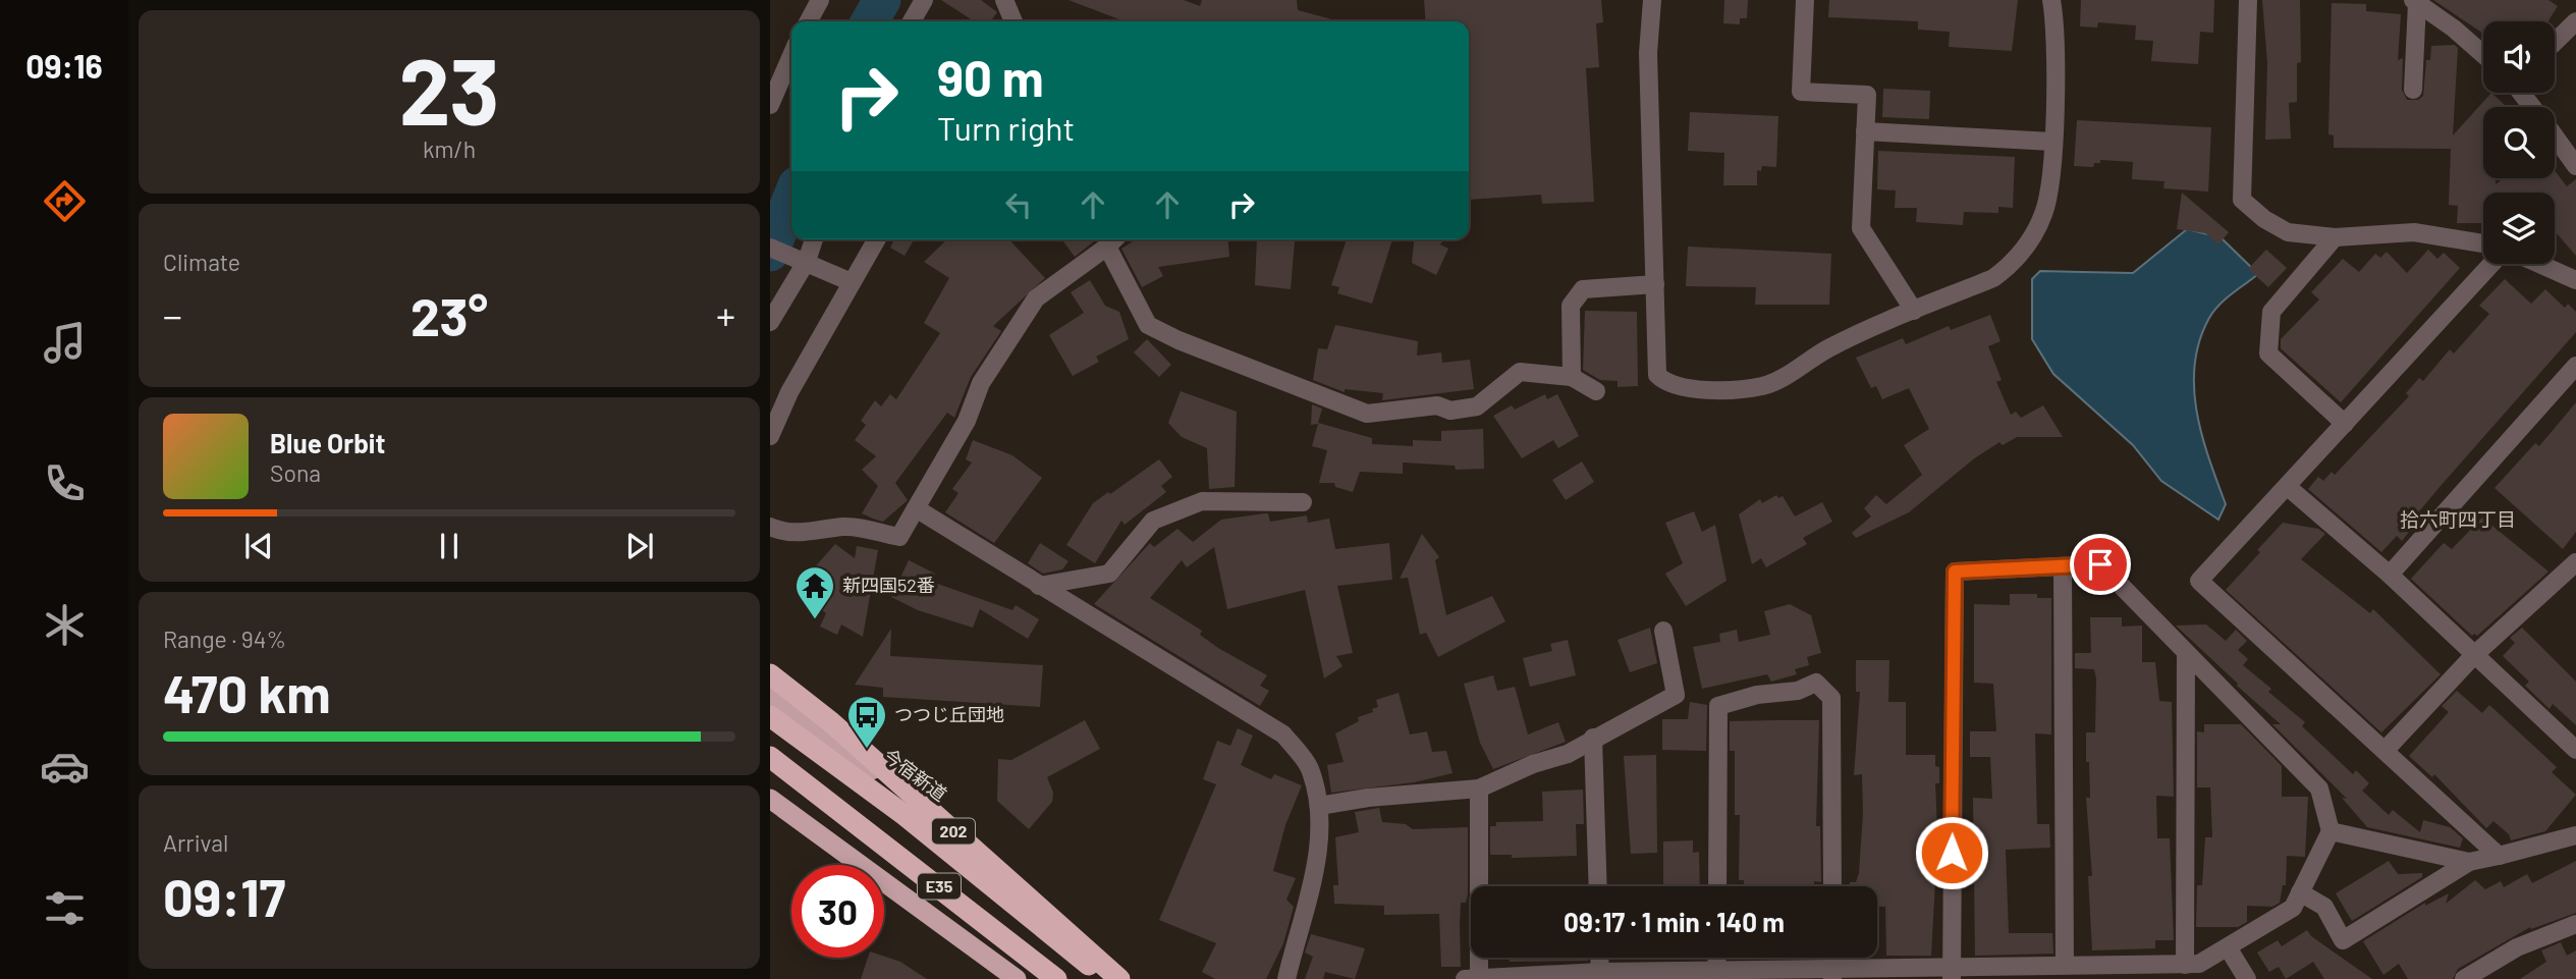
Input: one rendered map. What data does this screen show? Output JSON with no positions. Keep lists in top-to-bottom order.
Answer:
{
  "streets": {
    "highway": ["今宿新道", "202", "E35"]
  },
  "districts": ["拾六町四丁目"],
  "places": {
    "temple": ["新四国52番"],
    "bus stop": ["つつじ丘団地"]
  },
  "page": {
    "tabs": "09:16",
    "tile": [
      ["23", "km/h"],
      "Climate",
      ["Range · 94%", "470 km"],
      ["Arrival", "09:17"]
    ],
    "turn": ["90 m", "Turn right"],
    "heat": ["−", "23°", "+"],
    "song": ["Blue Orbit", "Sona"],
    "limit": "30",
    "trip": "09:17 · 1 min · 140 m"
  }
}
